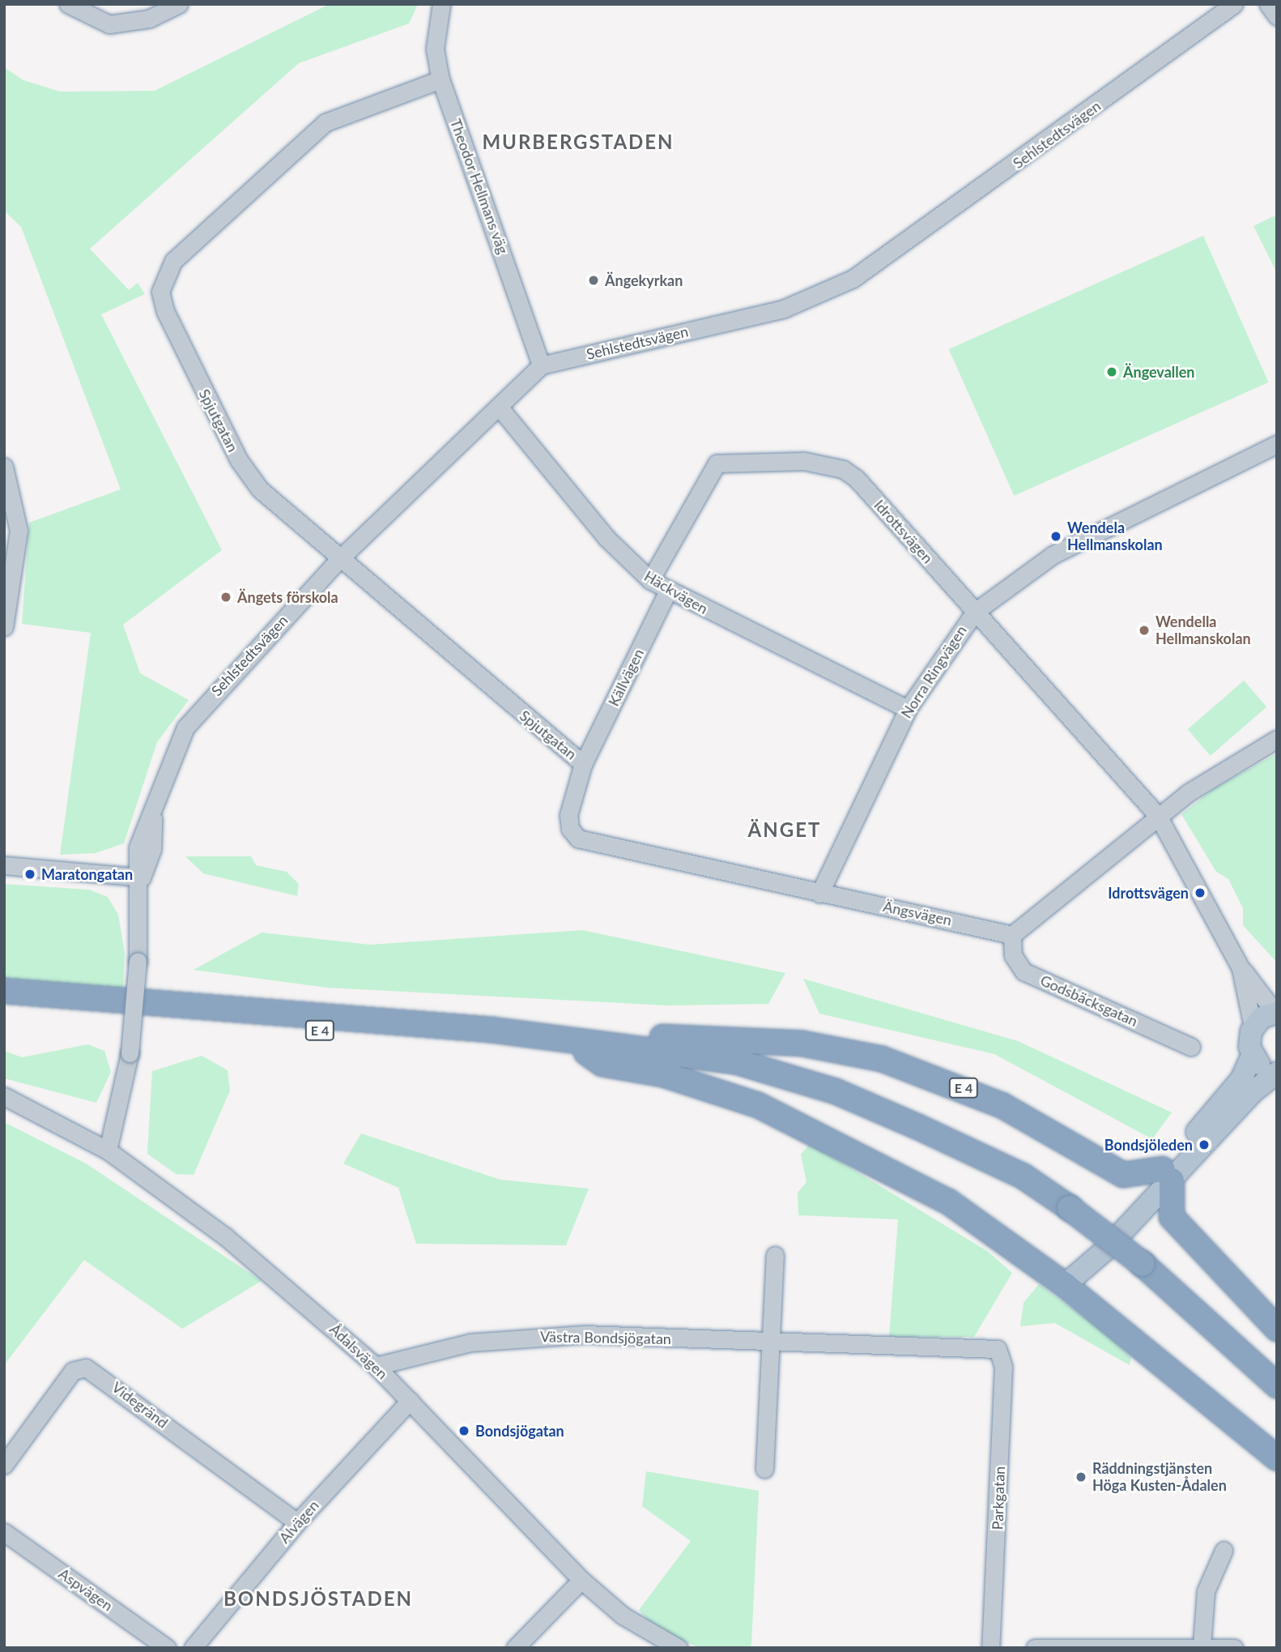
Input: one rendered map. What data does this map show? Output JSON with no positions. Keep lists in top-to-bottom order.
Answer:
{
  "streets": {
    "highway": ["E 4"],
    "street": [
      "Sehlstedtsvägen",
      "Theodor Hellmans väg",
      "Spjutgatan",
      "Idrottsvägen",
      "Häckvägen",
      "Norra Ringvägen",
      "Källvägen",
      "Ängsvägen",
      "Godsbäcksgatan",
      "Västra Bondsjögatan",
      "Ådalsvägen",
      "Videgränd",
      "Parkgatan",
      "Alvägen",
      "Aspvägen"
    ]
  },
  "crossings": [
    ["Sehlstedtsvägen", "Theodor Hellmans väg"],
    ["Sehlstedtsvägen", "Spjutgatan"],
    ["Sehlstedtsvägen", "Häckvägen"],
    ["Sehlstedtsvägen", "Ådalsvägen"],
    ["Theodor Hellmans väg", "Spjutgatan"],
    ["Spjutgatan", "Källvägen"],
    ["Spjutgatan", "Ängsvägen"],
    ["Idrottsvägen", "Häckvägen"],
    ["Idrottsvägen", "Norra Ringvägen"],
    ["Häckvägen", "Norra Ringvägen"],
    ["Häckvägen", "Källvägen"],
    ["Norra Ringvägen", "Ängsvägen"],
    ["Källvägen", "Ängsvägen"],
    ["Ängsvägen", "Godsbäcksgatan"],
    ["Västra Bondsjögatan", "Ådalsvägen"],
    ["Västra Bondsjögatan", "Parkgatan"],
    ["Ådalsvägen", "Alvägen"],
    ["Videgränd", "Alvägen"]
  ],
  "districts": ["MURBERGSTADEN", "ÄNGET", "BONDSJÖSTADEN"],
  "places": [
    "Ängekyrkan",
    "Ängevallen",
    "Wendela Hellmanskolan",
    "Ängets förskola",
    "Wendella Hellmanskolan",
    "Maratongatan",
    "Idrottsvägen",
    "Bondsjöleden",
    "Bondsjögatan",
    "Räddningstjänsten Höga Kusten-Ådalen"
  ]
}
